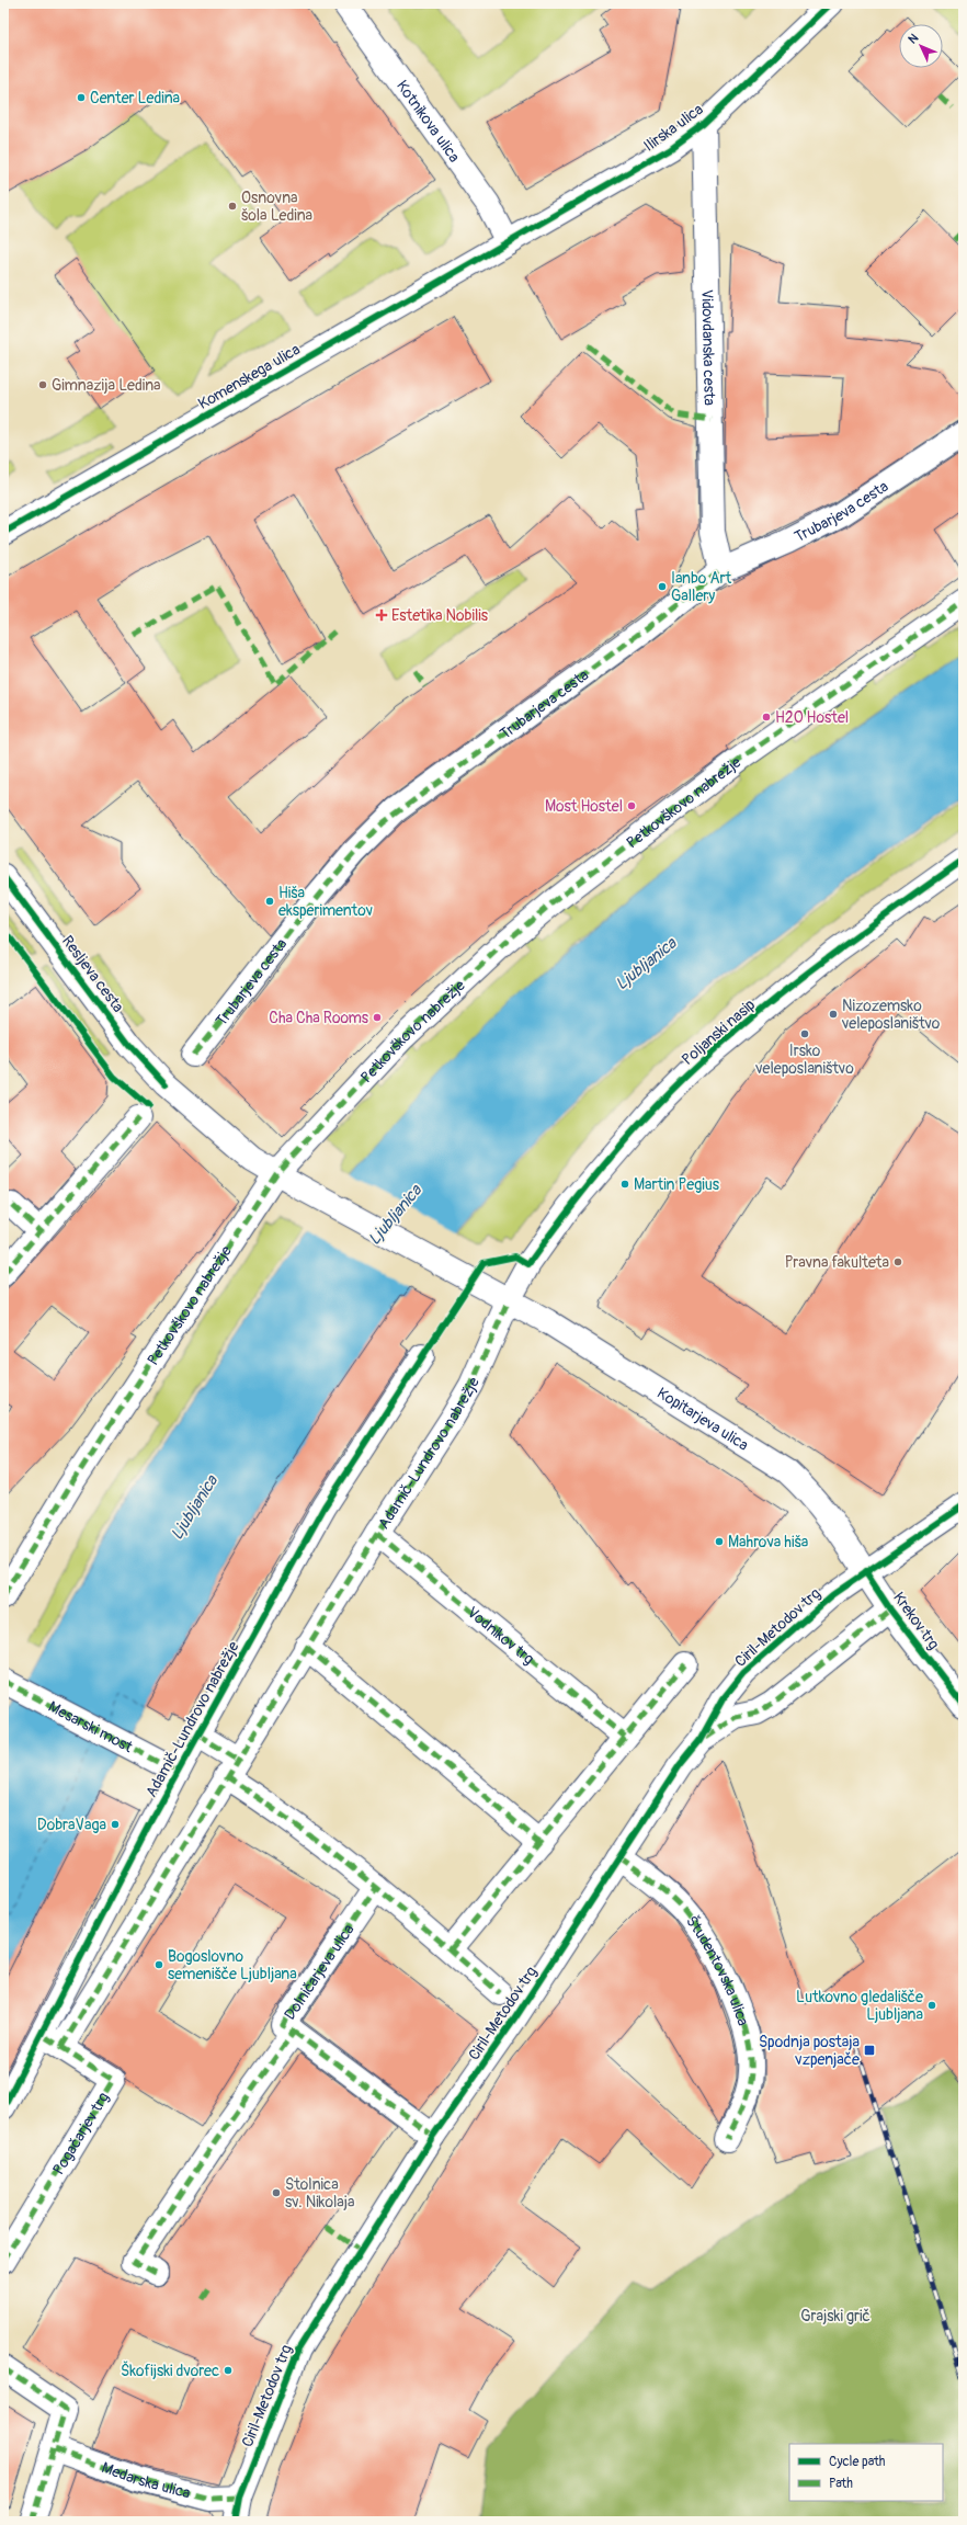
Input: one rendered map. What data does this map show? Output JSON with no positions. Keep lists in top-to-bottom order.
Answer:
{
  "streets": {
    "street": [
      "Kotnikova ulica",
      "Ilirska ulica",
      "Vidovdanska cesta",
      "Komenskega ulica",
      "Trubarjeva cesta",
      "Petkovškovo nabrežje",
      "Resljeva cesta",
      "Poljanski nasip",
      "Kopitarjeva ulica",
      "Adamič-Lundrovo nabrežje",
      "Krekov trg",
      "Ciril-Metodov trg",
      "Vodnikov trg",
      "Mesarski most",
      "Dolničarjeva ulica",
      "Študentovska ulica",
      "Pogačarjev trg",
      "Medarska ulica"
    ]
  },
  "crossings": [
    ["Kotnikova ulica", "Ilirska ulica"],
    ["Kotnikova ulica", "Komenskega ulica"],
    ["Ilirska ulica", "Vidovdanska cesta"],
    ["Ilirska ulica", "Komenskega ulica"],
    ["Vidovdanska cesta", "Trubarjeva cesta"],
    ["Petkovškovo nabrežje", "Resljeva cesta"],
    ["Resljeva cesta", "Poljanski nasip"],
    ["Resljeva cesta", "Kopitarjeva ulica"],
    ["Resljeva cesta", "Adamič-Lundrovo nabrežje"],
    ["Poljanski nasip", "Kopitarjeva ulica"],
    ["Poljanski nasip", "Adamič-Lundrovo nabrežje"],
    ["Kopitarjeva ulica", "Adamič-Lundrovo nabrežje"],
    ["Kopitarjeva ulica", "Krekov trg"],
    ["Kopitarjeva ulica", "Ciril-Metodov trg"],
    ["Adamič-Lundrovo nabrežje", "Vodnikov trg"],
    ["Adamič-Lundrovo nabrežje", "Mesarski most"],
    ["Adamič-Lundrovo nabrežje", "Pogačarjev trg"],
    ["Krekov trg", "Ciril-Metodov trg"],
    ["Ciril-Metodov trg", "Študentovska ulica"],
    ["Ciril-Metodov trg", "Medarska ulica"]
  ],
  "water": ["Ljubljanica"],
  "parks": ["Grajski grič"],
  "places": {
    "other": [
      "Center Ledina",
      "Osnovna šola Ledina",
      "Gimnazija Ledina",
      "Ianbo Art Gallery",
      "H2O Hostel",
      "Most Hostel",
      "Hiša eksperimentov",
      "Nizozemsko veleposlaništvo",
      "Cha Cha Rooms",
      "Irsko veleposlaništvo",
      "Martin Pegius",
      "Pravna fakulteta",
      "Mahrova hiša",
      "DobraVaga",
      "Bogoslovno semenišče Ljubljana",
      "Lutkovno gledališče Ljubljana",
      "Stolnica sv. Nikolaja",
      "Škofijski dvorec"
    ],
    "health": ["Estetika Nobilis"],
    "transit": ["Spodnja postaja vzpenjače"]
  },
  "legend": ["Cycle path", "Path"],
  "north": "top left"
}
